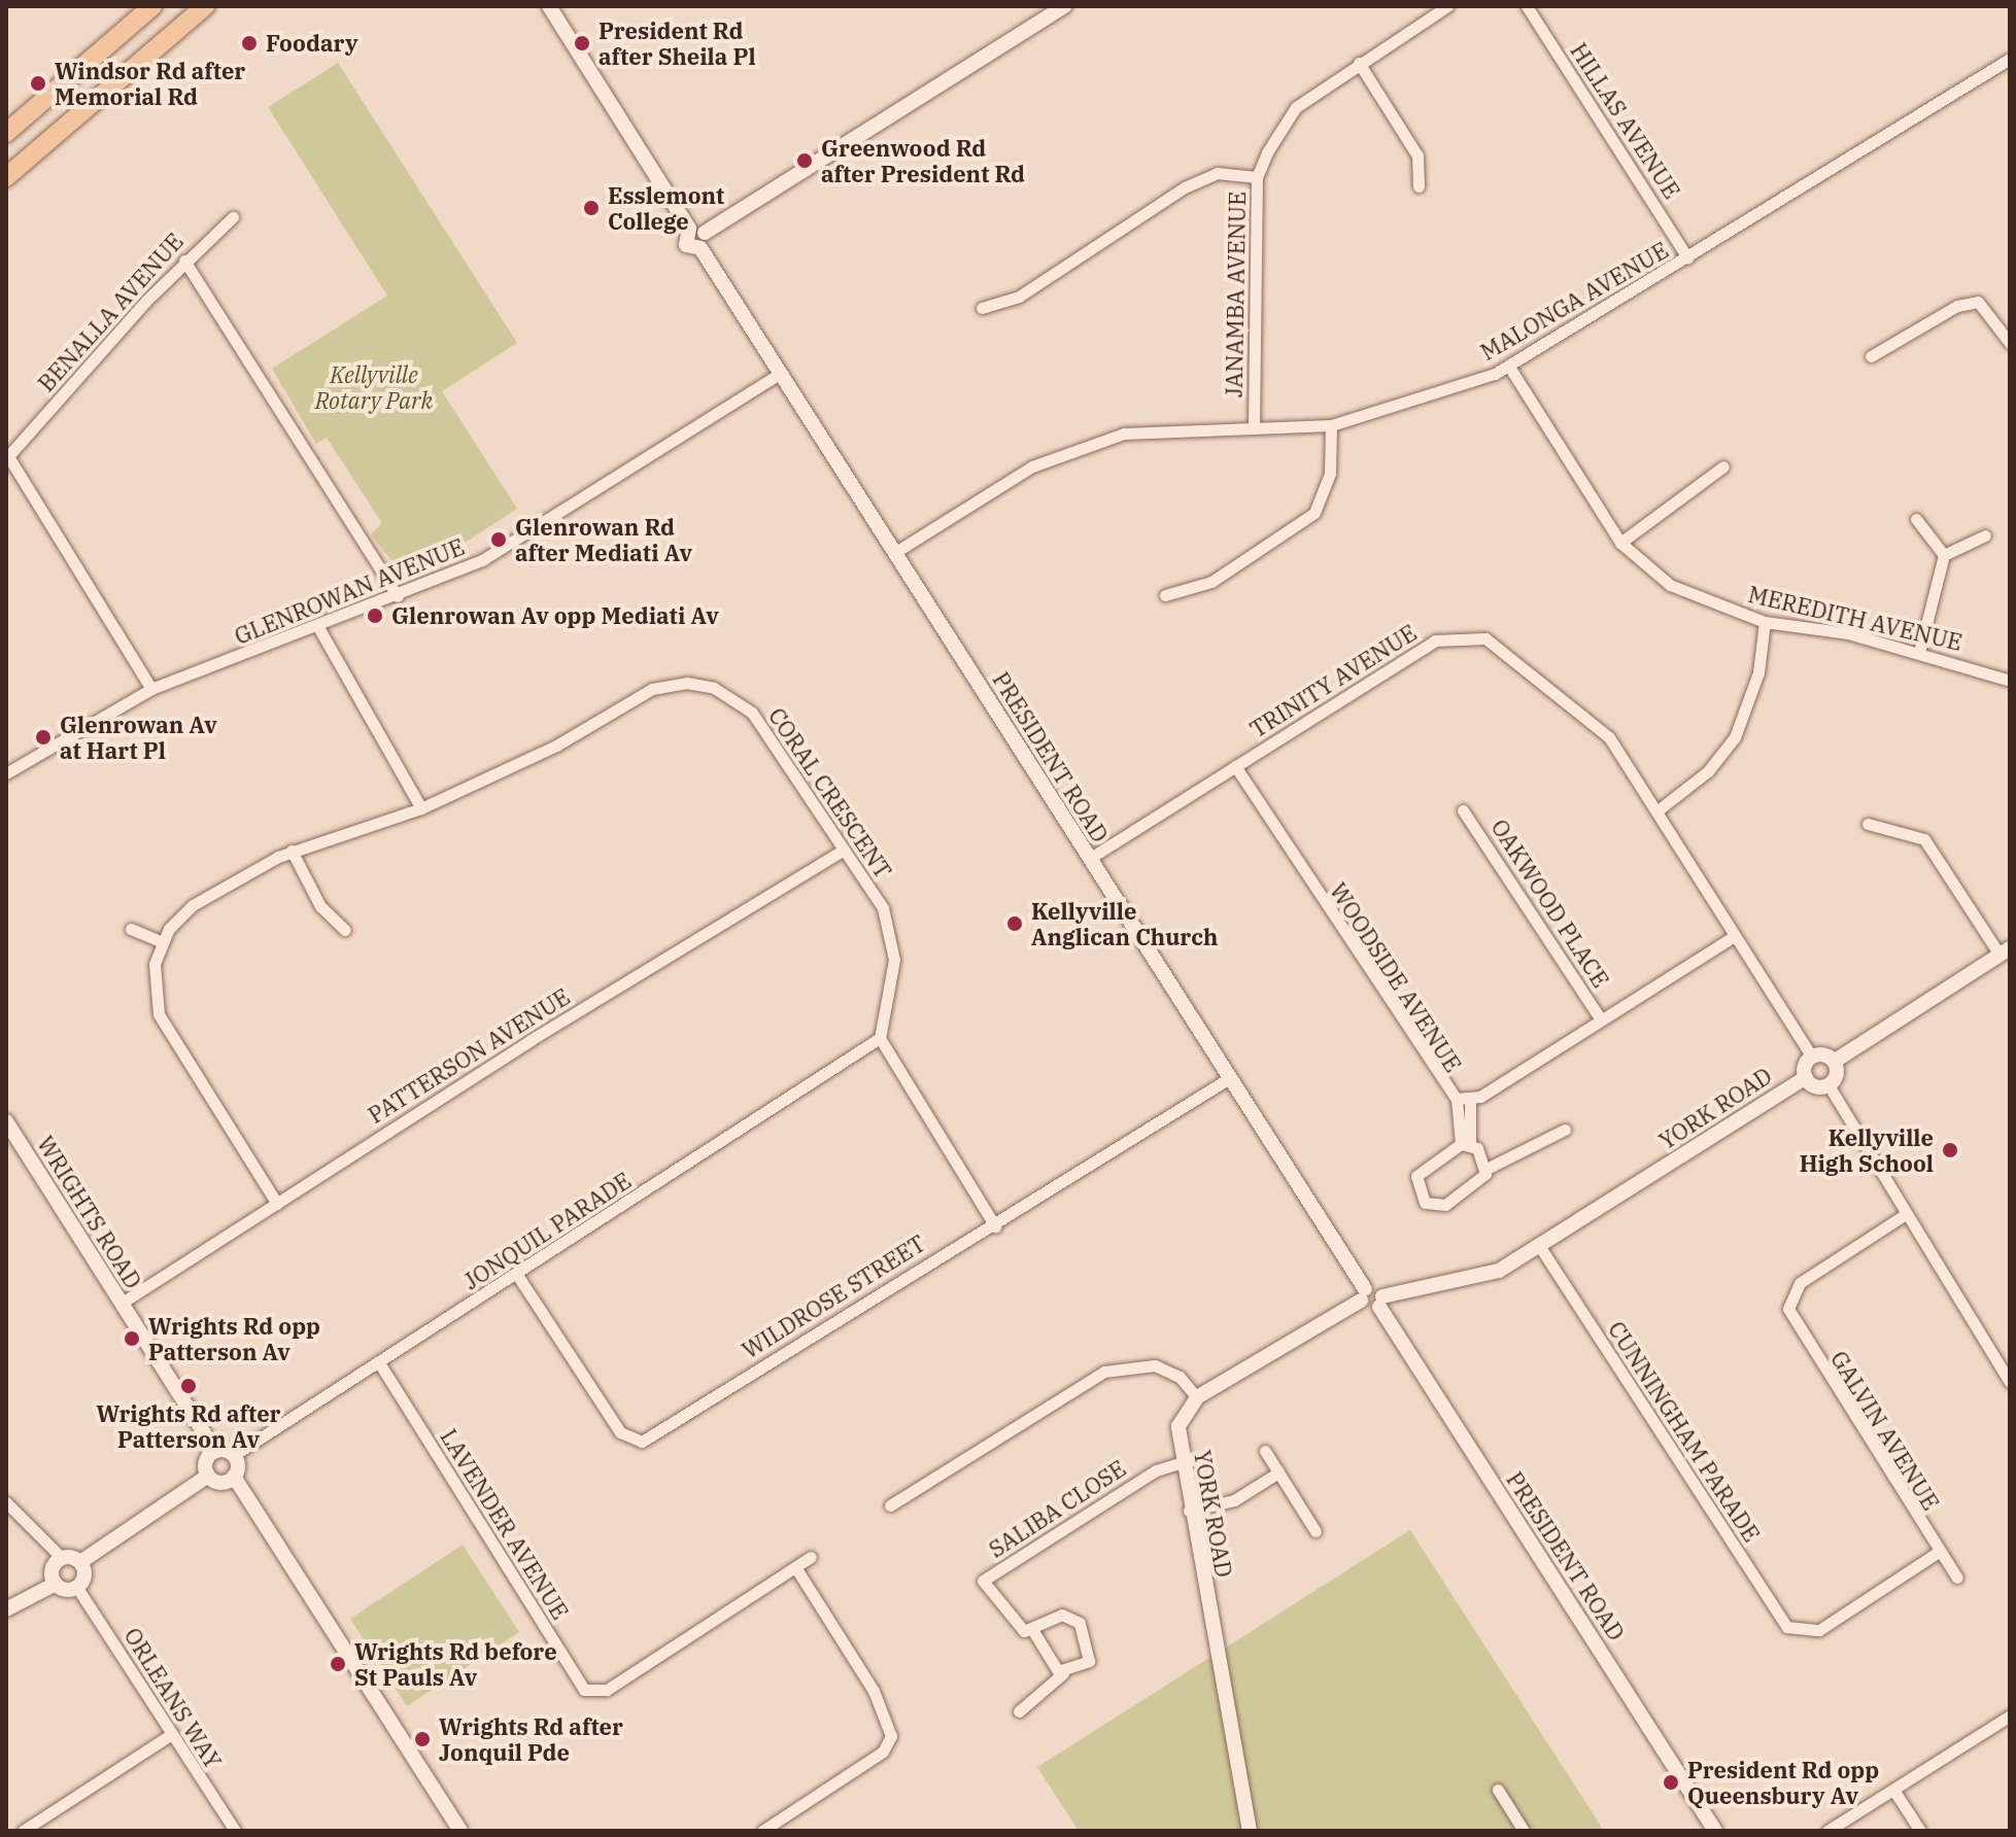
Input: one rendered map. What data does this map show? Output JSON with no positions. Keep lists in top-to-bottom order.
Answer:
{
  "streets": {
    "street": [
      "HILLAS AVENUE",
      "JANAMBA AVENUE",
      "MALONGA AVENUE",
      "BENALLA AVENUE",
      "GLENROWAN AVENUE",
      "MEREDITH AVENUE",
      "TRINITY AVENUE",
      "PRESIDENT ROAD",
      "CORAL CRESCENT",
      "OAKWOOD PLACE",
      "WOODSIDE AVENUE",
      "PATTERSON AVENUE",
      "YORK ROAD",
      "WRIGHTS ROAD",
      "JONQUIL PARADE",
      "WILDROSE STREET",
      "GALVIN AVENUE",
      "CUNNINGHAM PARADE",
      "SALIBA CLOSE",
      "LAVENDER AVENUE",
      "ORLEANS WAY"
    ]
  },
  "crossings": [
    ["HILLAS AVENUE", "MALONGA AVENUE"],
    ["JANAMBA AVENUE", "MALONGA AVENUE"],
    ["MALONGA AVENUE", "MEREDITH AVENUE"],
    ["MALONGA AVENUE", "PRESIDENT ROAD"],
    ["BENALLA AVENUE", "GLENROWAN AVENUE"],
    ["GLENROWAN AVENUE", "PRESIDENT ROAD"],
    ["TRINITY AVENUE", "PRESIDENT ROAD"],
    ["TRINITY AVENUE", "WOODSIDE AVENUE"],
    ["PRESIDENT ROAD", "YORK ROAD"],
    ["PRESIDENT ROAD", "WILDROSE STREET"],
    ["CORAL CRESCENT", "PATTERSON AVENUE"],
    ["CORAL CRESCENT", "JONQUIL PARADE"],
    ["OAKWOOD PLACE", "WOODSIDE AVENUE"],
    ["PATTERSON AVENUE", "WRIGHTS ROAD"],
    ["YORK ROAD", "CUNNINGHAM PARADE"],
    ["YORK ROAD", "SALIBA CLOSE"],
    ["WRIGHTS ROAD", "JONQUIL PARADE"],
    ["JONQUIL PARADE", "WILDROSE STREET"],
    ["JONQUIL PARADE", "LAVENDER AVENUE"]
  ],
  "parks": ["Kellyville Rotary Park"],
  "places": [
    "Foodary",
    "President Rd after Sheila Pl",
    "Windsor Rd after Memorial Rd",
    "Greenwood Rd after President Rd",
    "Esslemont College",
    "Glenrowan Rd after Mediati Av",
    "Glenrowan Av opp Mediati Av",
    "Glenrowan Av at Hart Pl",
    "Kellyville Anglican Church",
    "Kellyville High School",
    "Wrights Rd opp Patterson Av",
    "Wrights Rd after Patterson Av",
    "Wrights Rd before St Pauls Av",
    "Wrights Rd after Jonquil Pde",
    "President Rd opp Queensbury Av"
  ]
}
